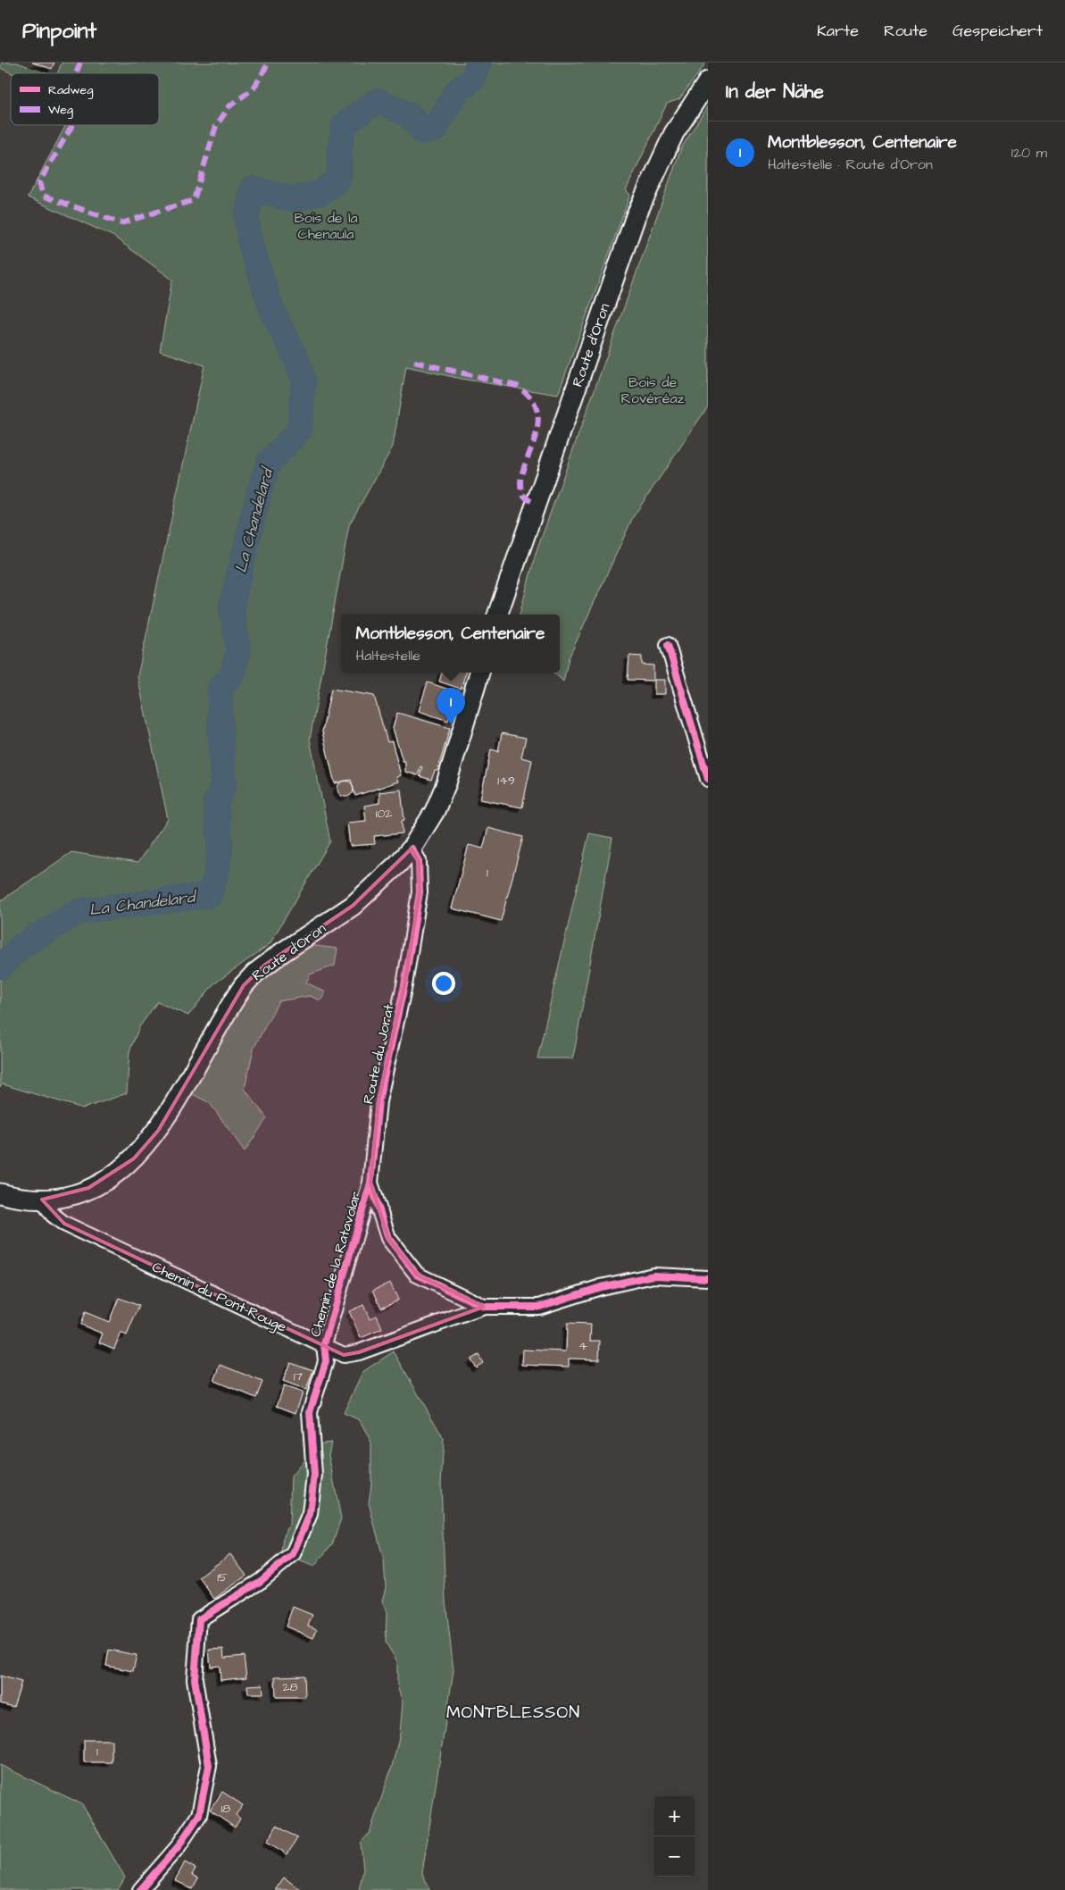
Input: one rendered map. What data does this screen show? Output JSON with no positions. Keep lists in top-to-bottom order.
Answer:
{
  "streets": {
    "main road": ["Route d'Oron"],
    "street": ["Route du Jorat", "Chemin de la Ratavolar", "Chemin du Pont-Rouge"]
  },
  "crossings": [
    ["Route d'Oron", "Route du Jorat"],
    ["Route d'Oron", "Chemin du Pont-Rouge"],
    ["Route du Jorat", "Chemin de la Ratavolar"],
    ["Route du Jorat", "Chemin du Pont-Rouge"],
    ["Chemin de la Ratavolar", "Chemin du Pont-Rouge"]
  ],
  "districts": ["MONTBLESSON"],
  "water": ["La Chandelard"],
  "parks": ["Bois de la Chenaula", "Bois de Rovéréaz"],
  "house_numbers": [
    "149",
    "102",
    "1",
    "4",
    "17",
    "15",
    "28",
    "1",
    "18"
  ],
  "legend": ["Radweg", "Weg"],
  "page": {
    "header": "Pinpoint",
    "nav": ["Karte", "Route", "Gespeichert"],
    "heading": "In der Nähe",
    "list": [
      {
        "mark": "1",
        "name": "Montblesson, Centenaire",
        "note": "Haltestelle · Route d'Oron",
        "value": "120 m"
      }
    ],
    "popup": ["Montblesson, Centenaire", "Haltestelle"],
    "pins": "1",
    "map_buttons": ["+", "−"]
  }
}
